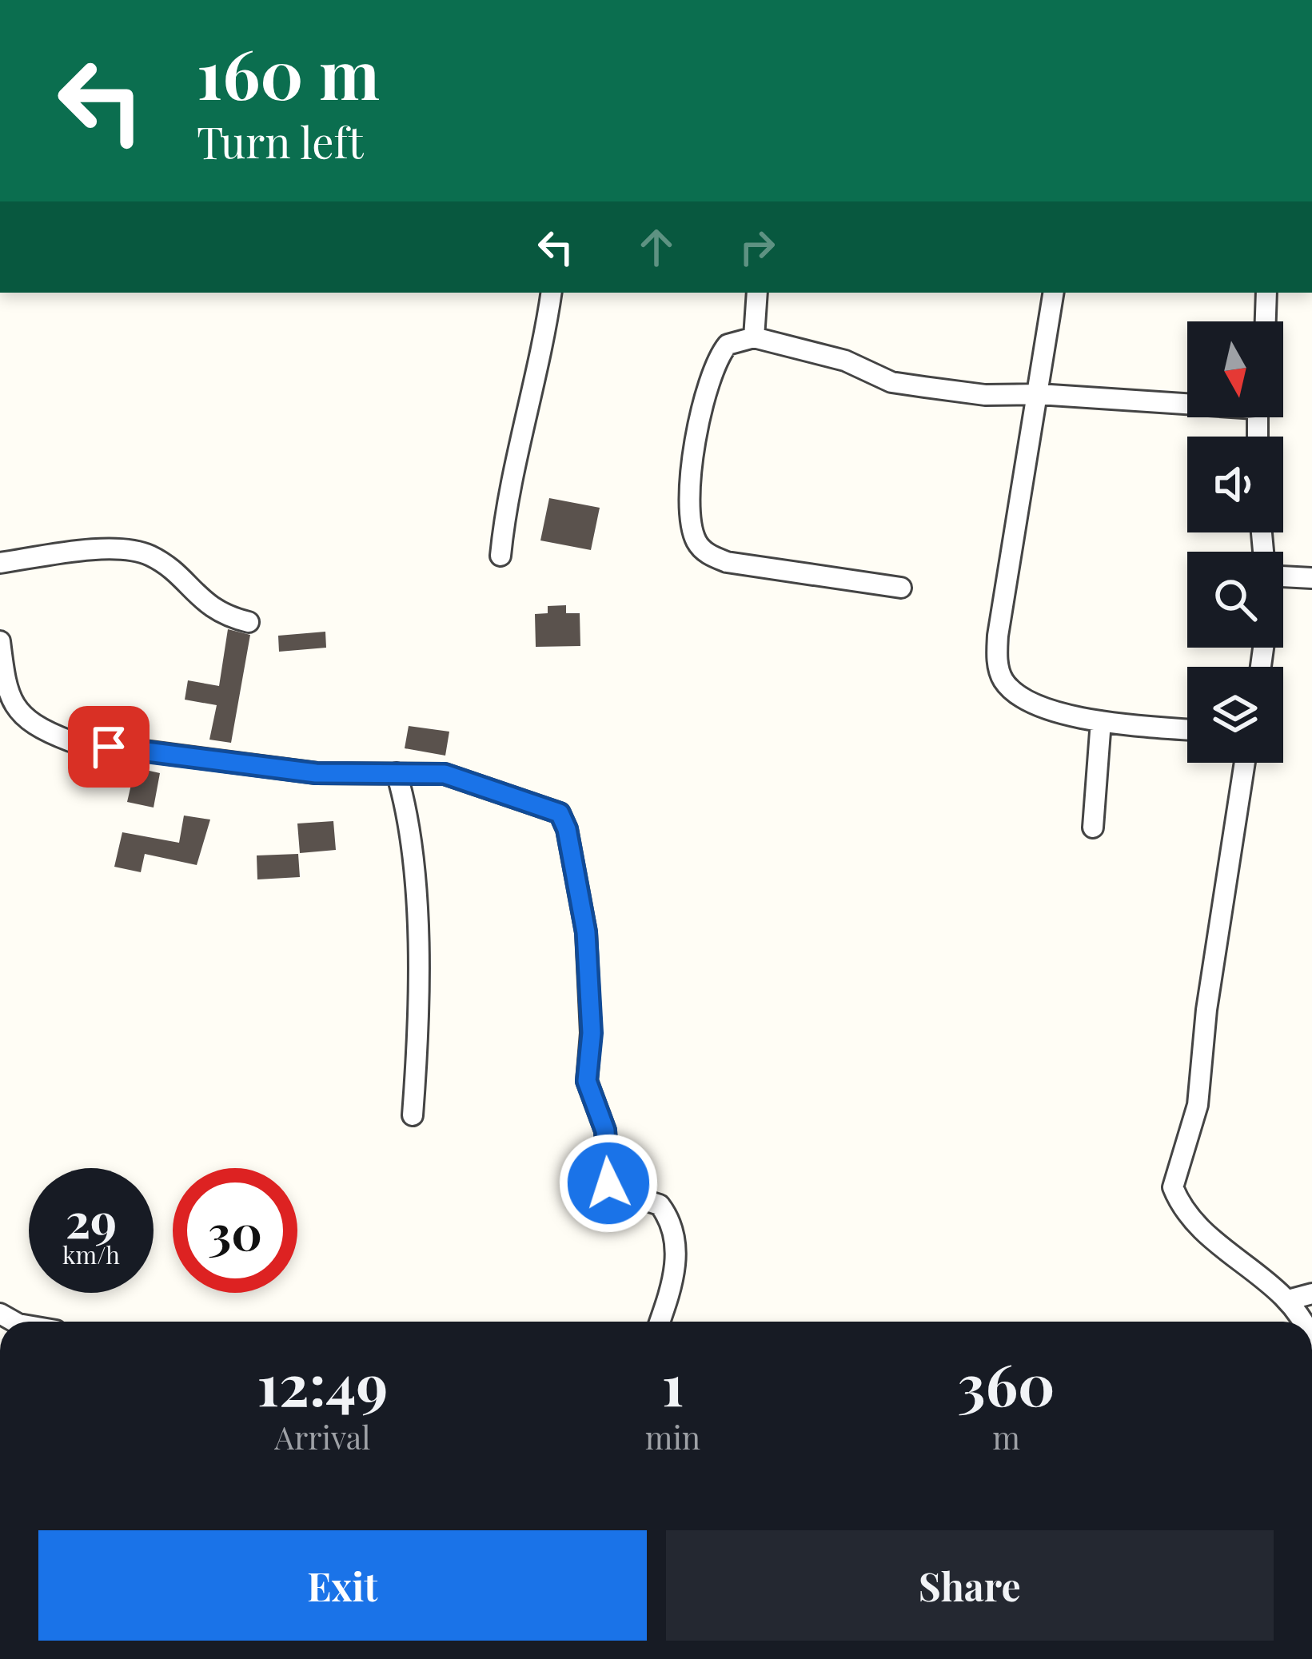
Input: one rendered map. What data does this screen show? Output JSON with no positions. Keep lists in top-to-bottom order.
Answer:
{
  "north": "bottom",
  "page": {
    "turn": ["160 m", "Turn left"],
    "speed": "29 km/h",
    "limit": "30",
    "eta": [
      "12:49",
      "Arrival",
      "1",
      "min",
      "360",
      "m"
    ],
    "buttons": ["Exit", "Share"]
  }
}
